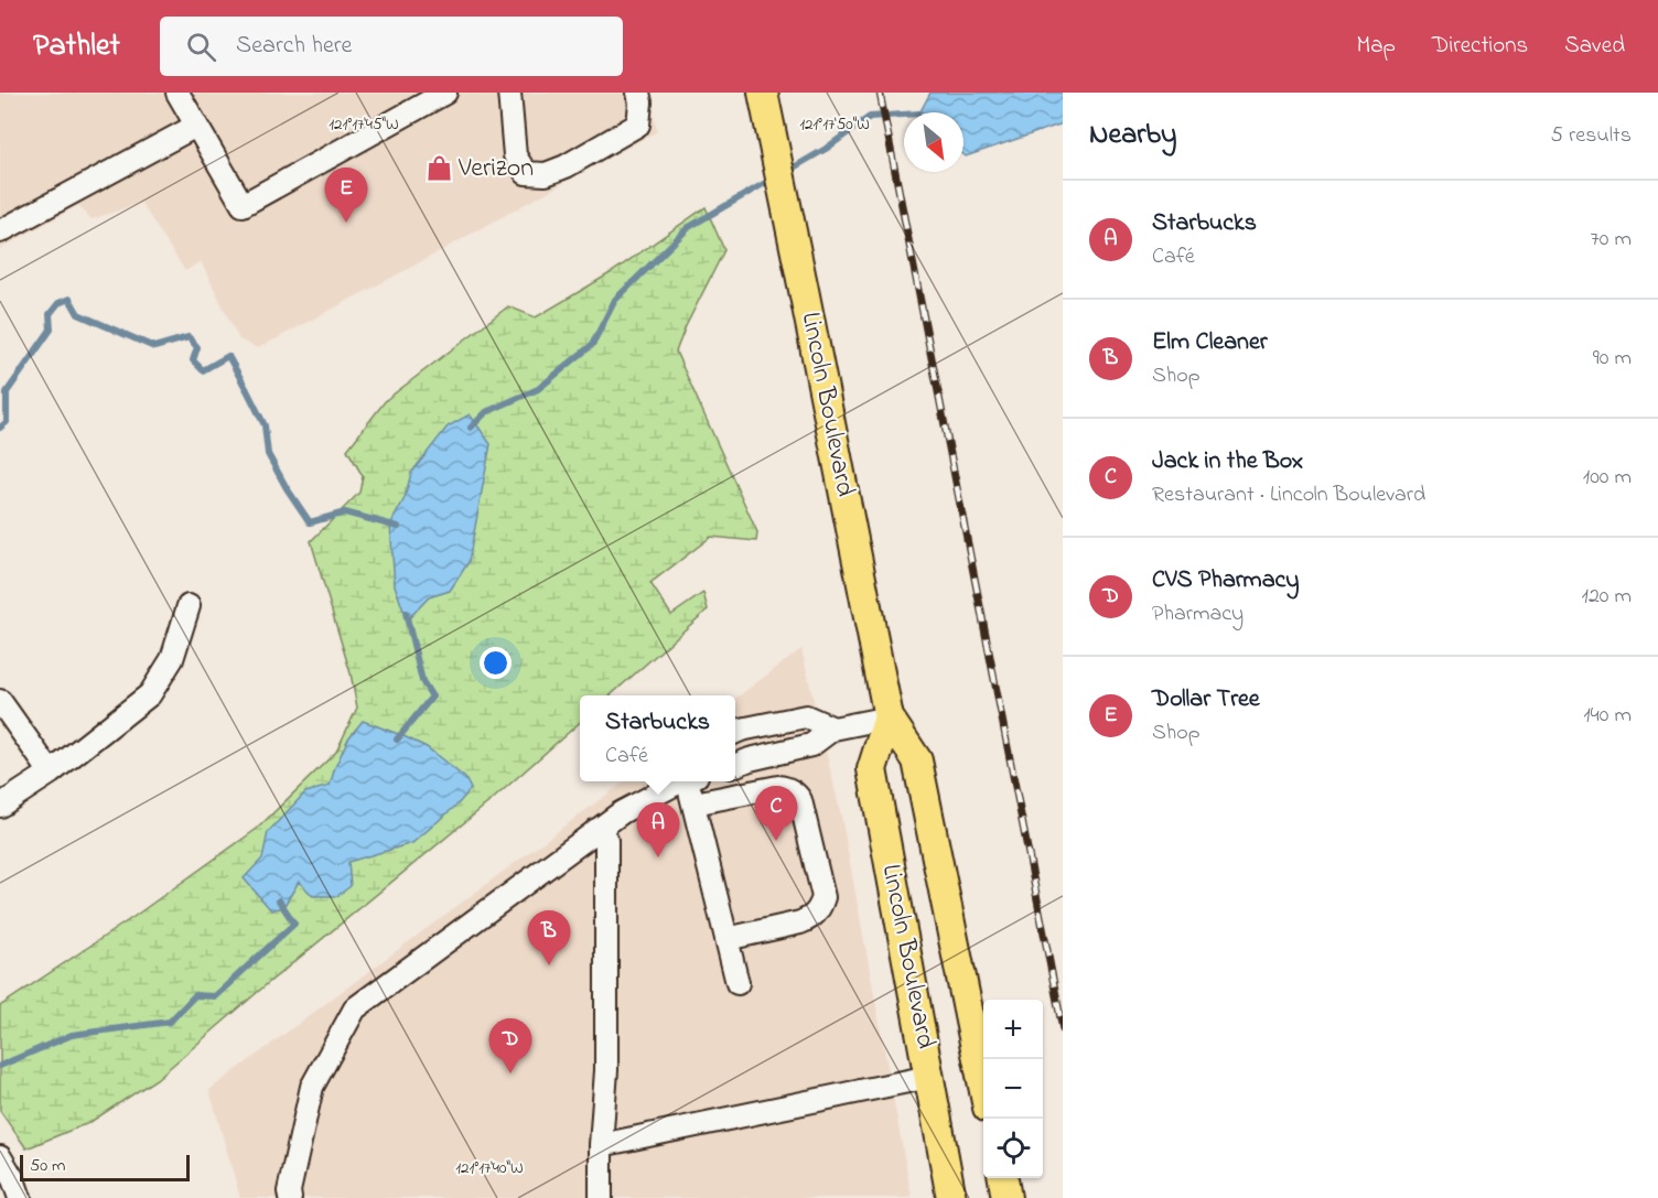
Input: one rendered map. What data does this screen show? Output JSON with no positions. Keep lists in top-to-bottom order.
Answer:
{
  "streets": {
    "main road": ["Lincoln Boulevard"]
  },
  "places": {
    "shop": ["Verizon"]
  },
  "scale_bar": "50 m",
  "north": "bottom right",
  "page": {
    "header": "Pathlet",
    "search": "Search here",
    "nav": ["Map", "Directions", "Saved"],
    "heading": ["Nearby", "5 results"],
    "pins": [
      "E",
      "C",
      "A",
      "B",
      "D"
    ],
    "list": [
      {
        "mark": "A",
        "name": "Starbucks",
        "note": "Café",
        "value": "70 m"
      },
      {
        "mark": "B",
        "name": "Elm Cleaner",
        "note": "Shop",
        "value": "90 m"
      },
      {
        "mark": "C",
        "name": "Jack in the Box",
        "note": "Restaurant · Lincoln Boulevard",
        "value": "100 m"
      },
      {
        "mark": "D",
        "name": "CVS Pharmacy",
        "note": "Pharmacy",
        "value": "120 m"
      },
      {
        "mark": "E",
        "name": "Dollar Tree",
        "note": "Shop",
        "value": "140 m"
      }
    ],
    "popup": ["Starbucks", "Café"],
    "map_buttons": ["+", "−"],
    "scale": "50 m"
  },
  "coordinates": ["121°17'45\"W", "121°17'50\"W", "121°17'40\"W"]
}
